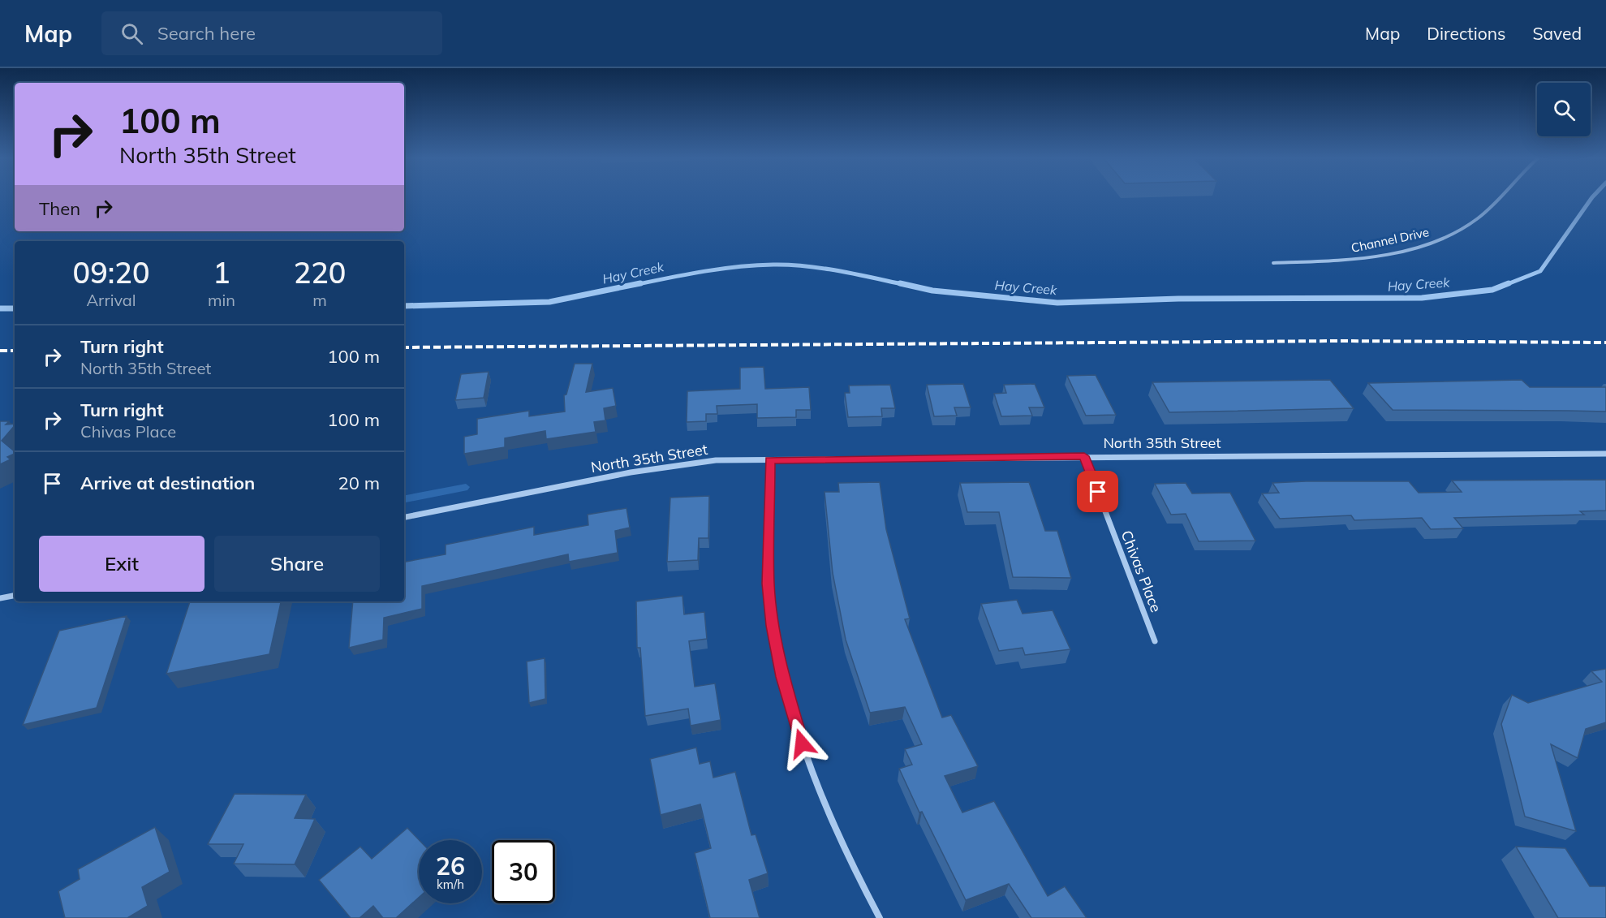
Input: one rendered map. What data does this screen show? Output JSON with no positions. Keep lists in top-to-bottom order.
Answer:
{
  "streets": {
    "street": ["Channel Drive", "North 35th Street", "Chivas Place"]
  },
  "crossings": [
    ["North 35th Street", "Chivas Place"]
  ],
  "water": ["Hay Creek"],
  "page": {
    "header": "Map",
    "search": "Search here",
    "nav": ["Map", "Directions", "Saved"],
    "turn": ["100 m", "North 35th Street"],
    "then": "Then",
    "eta": [
      "09:20",
      "Arrival",
      "1",
      "min",
      "220",
      "m"
    ],
    "list": [
      {
        "name": "Turn right",
        "note": "North 35th Street",
        "value": "100 m"
      },
      {
        "name": "Turn right",
        "note": "Chivas Place",
        "value": "100 m"
      },
      {
        "name": "Arrive at destination",
        "value": "20 m"
      }
    ],
    "buttons": ["Exit", "Share"],
    "speed": "26 km/h",
    "limit": "30"
  }
}
